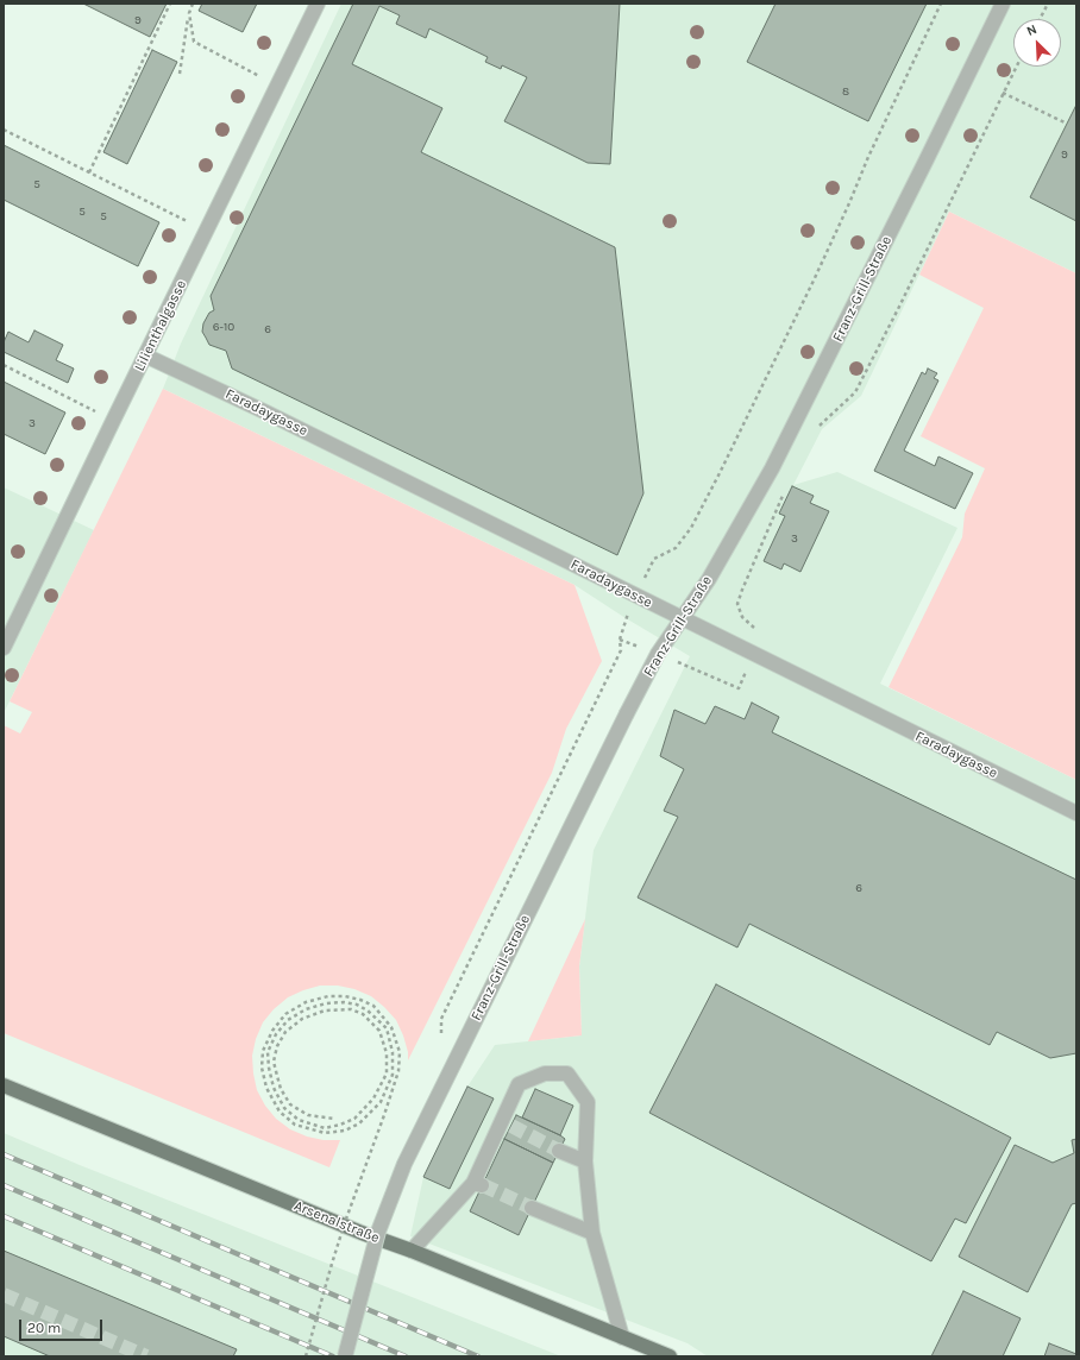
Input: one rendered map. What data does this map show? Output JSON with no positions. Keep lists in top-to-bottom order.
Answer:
{
  "streets": {
    "main road": ["Arsenalstraße"],
    "street": ["Franz-Grill-Straße", "Lilienthalgasse", "Faradaygasse"]
  },
  "crossings": [
    ["Franz-Grill-Straße", "Faradaygasse"],
    ["Lilienthalgasse", "Faradaygasse"]
  ],
  "house_numbers": [
    "9",
    "8",
    "9",
    "5",
    "5",
    "5",
    "6-10",
    "6",
    "3",
    "3",
    "6"
  ],
  "scale_bar": "20 m",
  "north": "top left"
}
